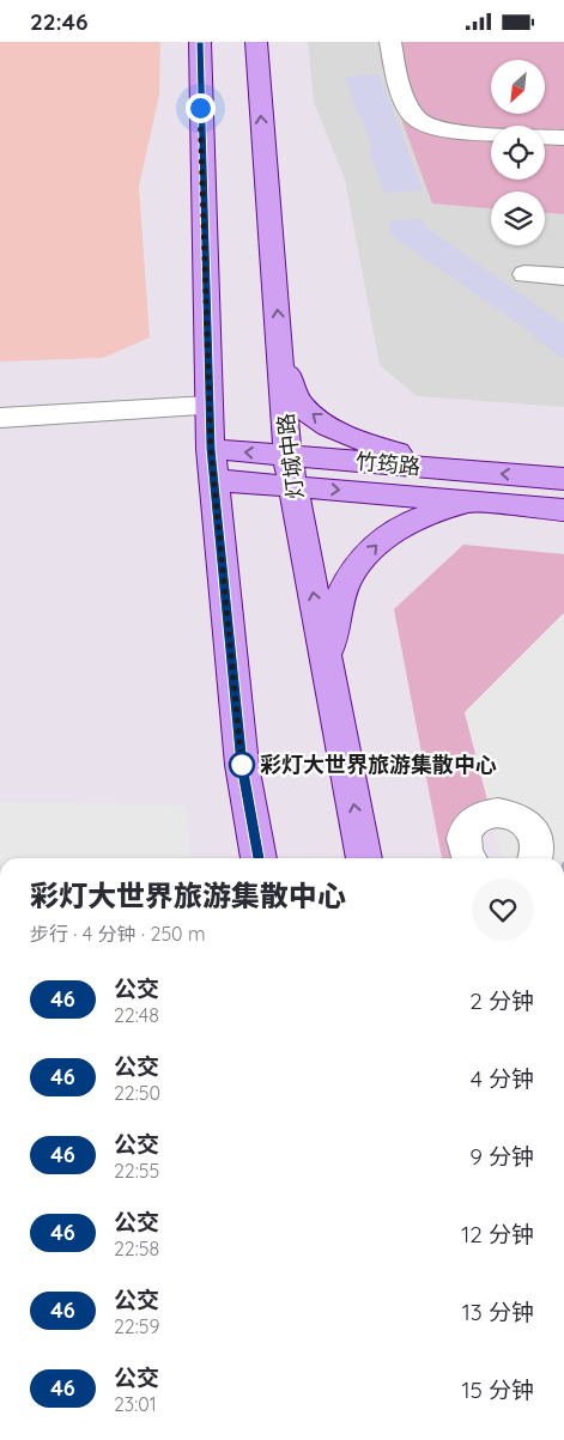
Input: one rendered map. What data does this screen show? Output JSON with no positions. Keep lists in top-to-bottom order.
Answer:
{
  "streets": {
    "main road": ["灯城中路", "竹筠路"]
  },
  "crossings": [
    ["灯城中路", "竹筠路"]
  ],
  "places": ["彩灯大世界旅游集散中心"],
  "lines": ["bus line 46"],
  "north": "bottom left",
  "page": {
    "status": "22:46",
    "heading": ["彩灯大世界旅游集散中心", "步行 · 4 分钟 · 250 m"],
    "list": [
      {
        "mark": "46",
        "name": "公交",
        "note": "22:48",
        "value": "2 分钟"
      },
      {
        "mark": "46",
        "name": "公交",
        "note": "22:50",
        "value": "4 分钟"
      },
      {
        "mark": "46",
        "name": "公交",
        "note": "22:55",
        "value": "9 分钟"
      },
      {
        "mark": "46",
        "name": "公交",
        "note": "22:58",
        "value": "12 分钟"
      },
      {
        "mark": "46",
        "name": "公交",
        "note": "22:59",
        "value": "13 分钟"
      },
      {
        "mark": "46",
        "name": "公交",
        "note": "23:01",
        "value": "15 分钟"
      }
    ]
  }
}
